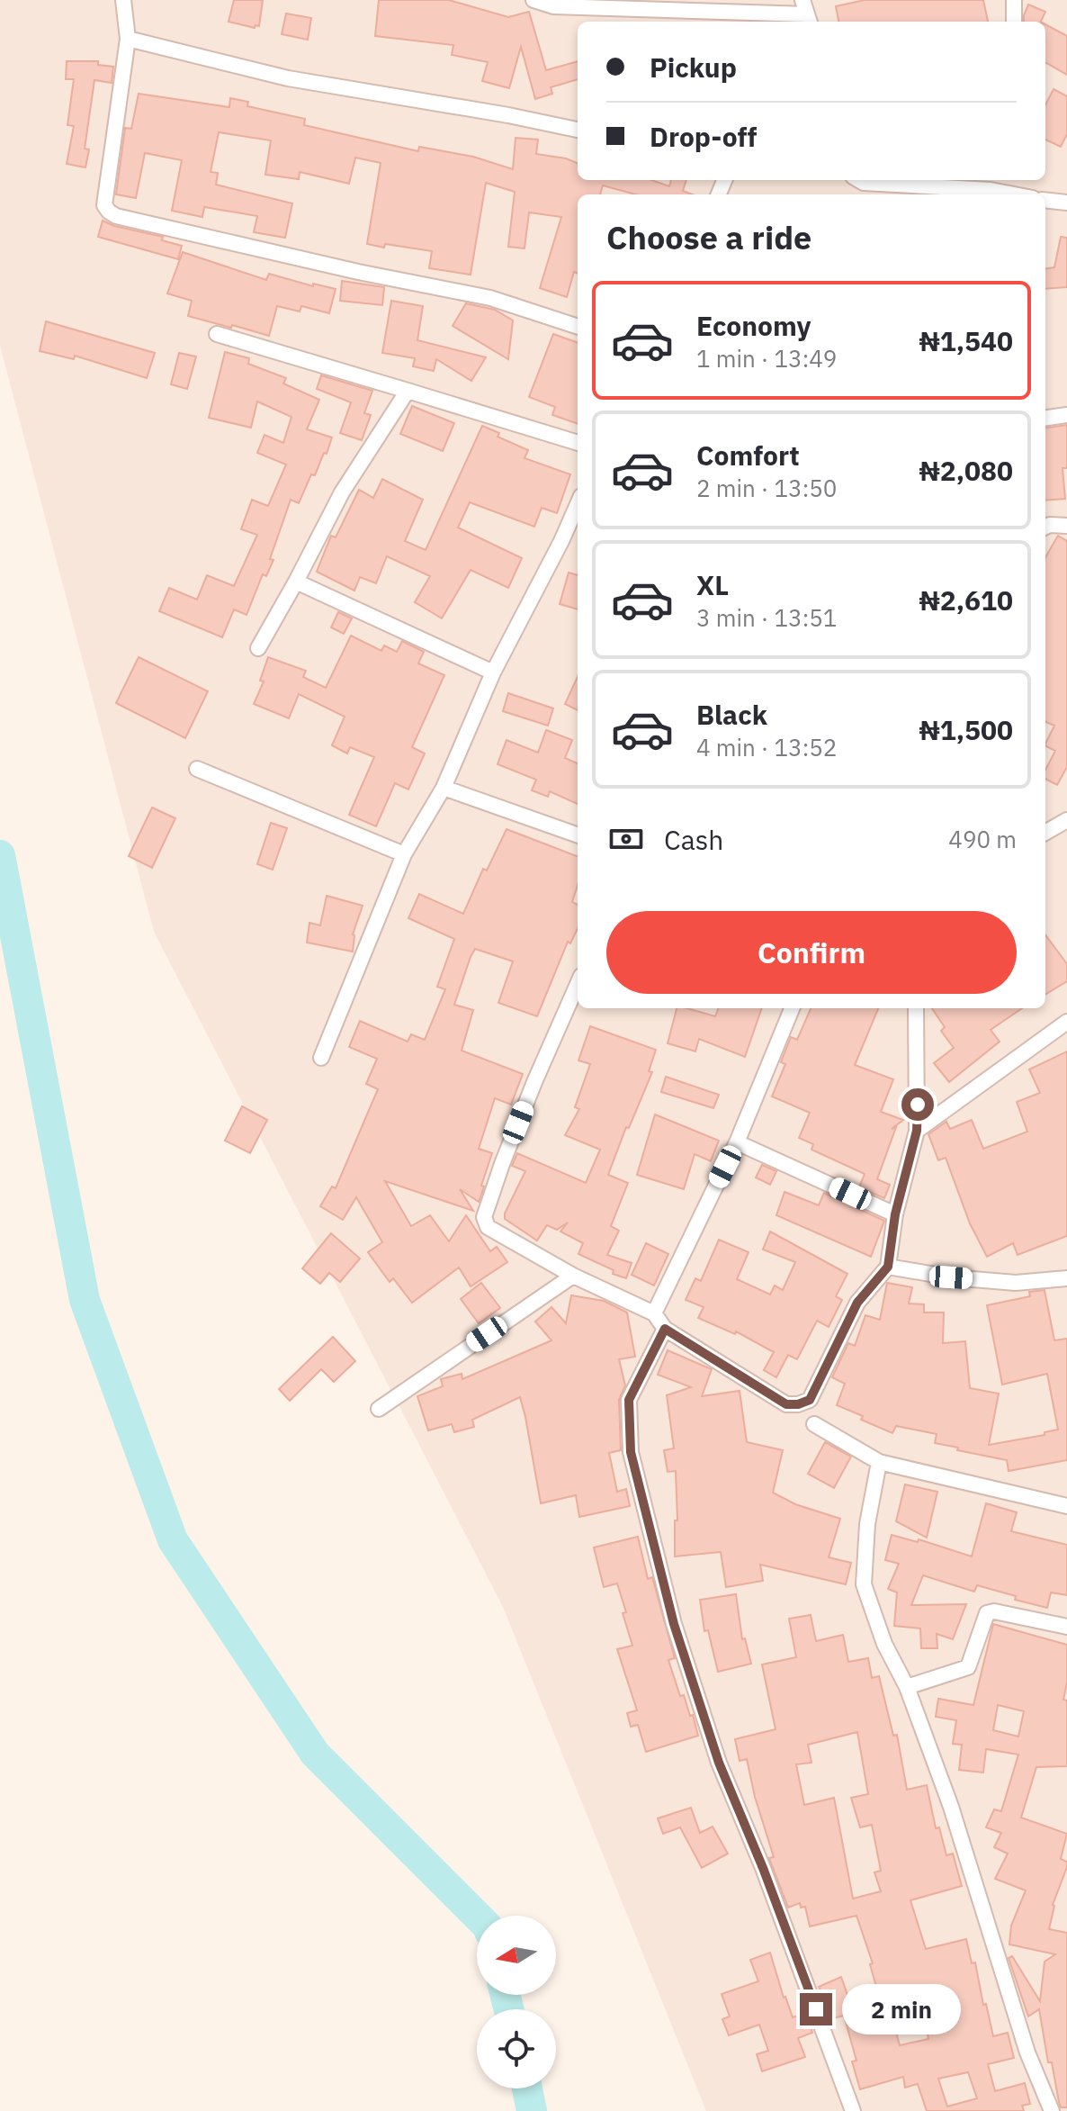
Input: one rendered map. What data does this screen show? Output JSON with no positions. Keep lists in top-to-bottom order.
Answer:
{
  "north": "left",
  "page": {
    "banner": ["Pickup", "Drop-off"],
    "heading": "Choose a ride",
    "list": [
      {
        "name": "Economy",
        "note": "1 min · 13:49",
        "value": "₦1,540"
      },
      {
        "name": "Comfort",
        "note": "2 min · 13:50",
        "value": "₦2,080"
      },
      {
        "name": "XL",
        "note": "3 min · 13:51",
        "value": "₦2,610"
      },
      {
        "name": "Black",
        "note": "4 min · 13:52",
        "value": "₦1,500"
      }
    ],
    "pay": ["Cash", "490 m"],
    "buttons": "Confirm",
    "bubble": "2 min"
  }
}
